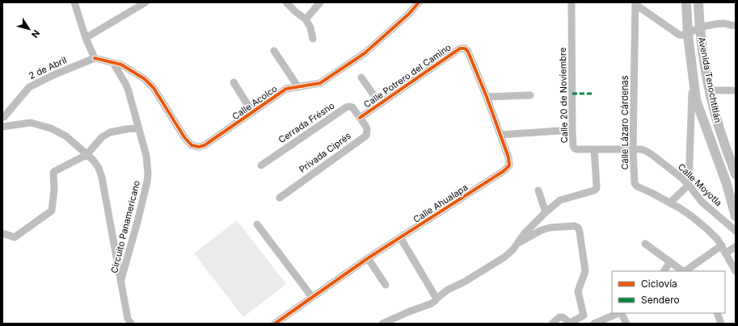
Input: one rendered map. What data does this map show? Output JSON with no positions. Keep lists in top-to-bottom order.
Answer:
{
  "streets": {
    "main road": ["Avenida Tenochtitlán"],
    "street": [
      "2 de Abril",
      "Calle Potrero del Camino",
      "Calle 20 de Noviembre",
      "Calle Acolco",
      "Cerrada Frésno",
      "Calle Lázaro Cárdenas",
      "Privada Ciprés",
      "Calle Moyotla",
      "Calle Ahualapa",
      "Circuito Panamericano"
    ]
  },
  "crossings": [
    ["Calle Potrero del Camino", "Cerrada Frésno"],
    ["Calle Potrero del Camino", "Privada Ciprés"],
    ["Calle Potrero del Camino", "Calle Ahualapa"],
    ["Calle 20 de Noviembre", "Calle Lázaro Cárdenas"],
    ["Calle 20 de Noviembre", "Calle Moyotla"],
    ["Calle Acolco", "Circuito Panamericano"],
    ["Cerrada Frésno", "Privada Ciprés"],
    ["Calle Lázaro Cárdenas", "Calle Moyotla"]
  ],
  "legend": ["Ciclovía", "Sendero"],
  "north": "bottom right"
}
